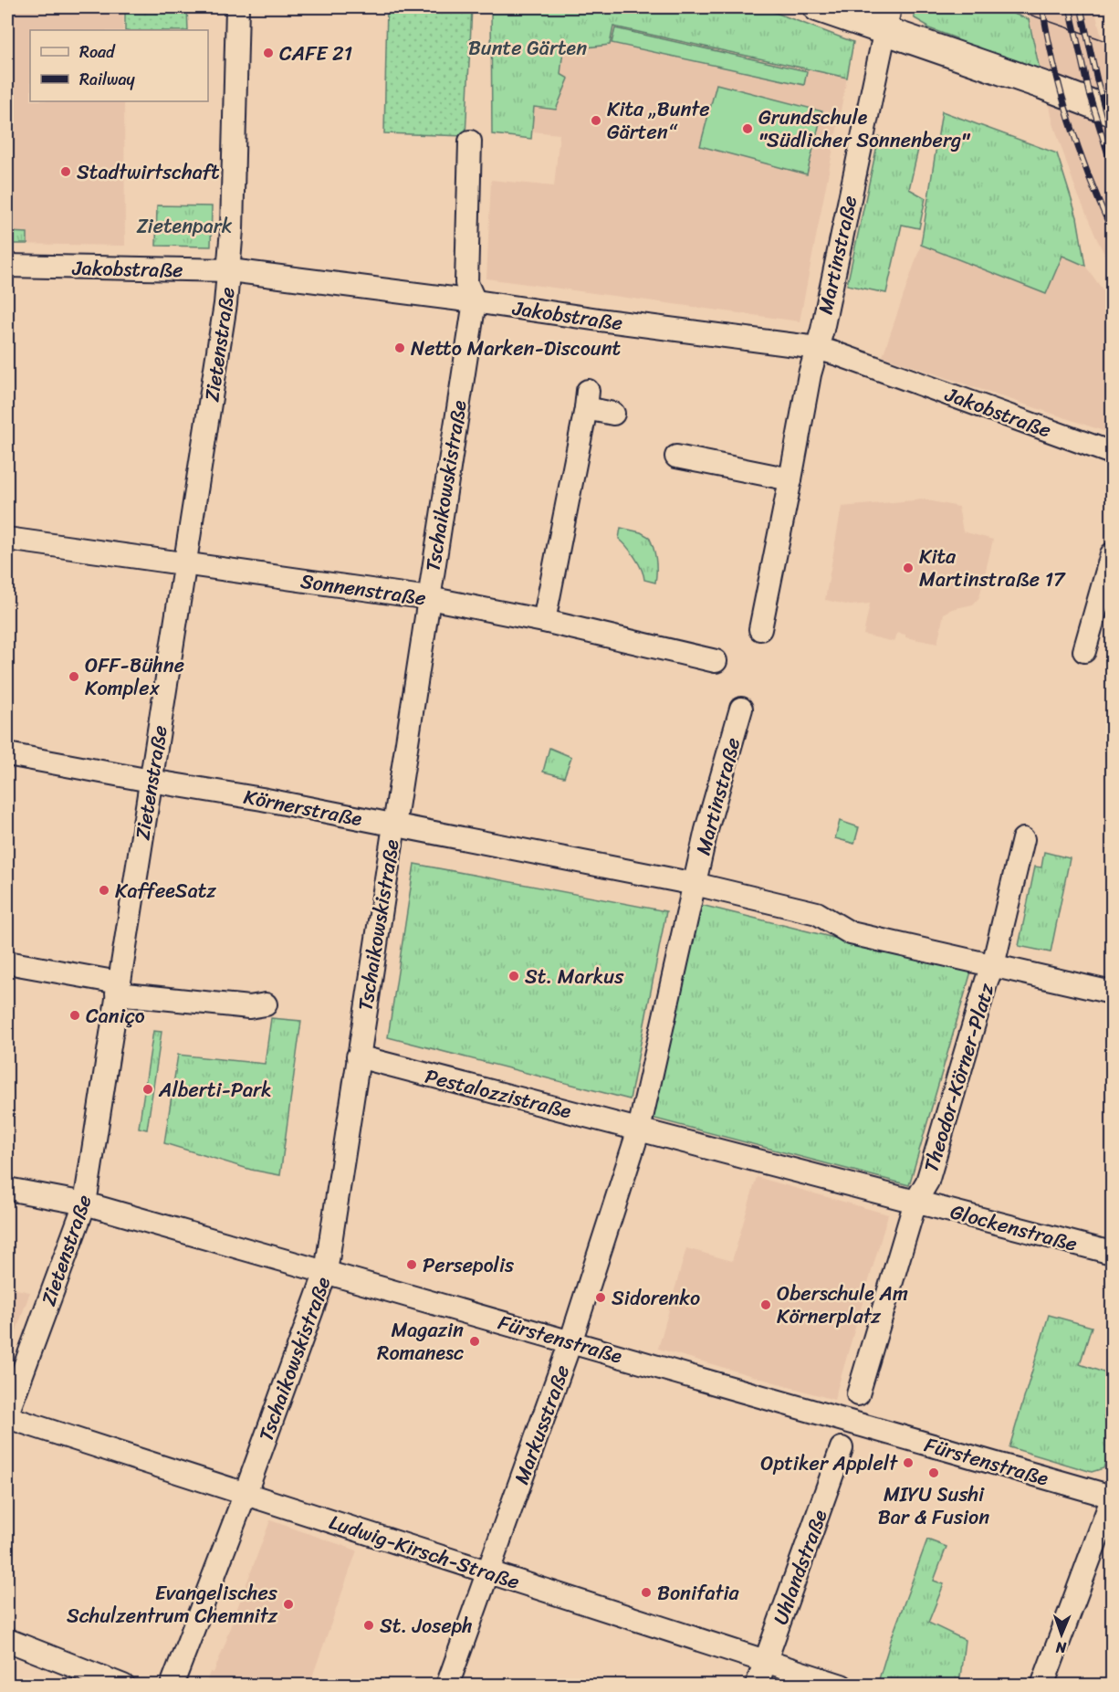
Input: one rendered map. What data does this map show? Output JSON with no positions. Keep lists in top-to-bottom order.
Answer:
{
  "streets": {
    "street": [
      "Martinstraße",
      "Jakobstraße",
      "Zietenstraße",
      "Tschaikowskistraße",
      "Sonnenstraße",
      "Körnerstraße",
      "Theodor-Körner-Platz",
      "Pestalozzistraße",
      "Glockenstraße",
      "Fürstenstraße",
      "Markusstraße",
      "Ludwig-Kirsch-Straße",
      "Uhlandstraße"
    ]
  },
  "crossings": [
    ["Martinstraße", "Jakobstraße"],
    ["Martinstraße", "Körnerstraße"],
    ["Martinstraße", "Theodor-Körner-Platz"],
    ["Jakobstraße", "Zietenstraße"],
    ["Jakobstraße", "Tschaikowskistraße"],
    ["Zietenstraße", "Sonnenstraße"],
    ["Zietenstraße", "Körnerstraße"],
    ["Zietenstraße", "Fürstenstraße"],
    ["Zietenstraße", "Ludwig-Kirsch-Straße"],
    ["Tschaikowskistraße", "Sonnenstraße"],
    ["Tschaikowskistraße", "Körnerstraße"],
    ["Tschaikowskistraße", "Pestalozzistraße"],
    ["Tschaikowskistraße", "Fürstenstraße"],
    ["Tschaikowskistraße", "Ludwig-Kirsch-Straße"],
    ["Körnerstraße", "Theodor-Körner-Platz"],
    ["Theodor-Körner-Platz", "Glockenstraße"],
    ["Pestalozzistraße", "Markusstraße"],
    ["Fürstenstraße", "Markusstraße"],
    ["Markusstraße", "Ludwig-Kirsch-Straße"],
    ["Ludwig-Kirsch-Straße", "Uhlandstraße"]
  ],
  "parks": ["Bunte Gärten", "Zietenpark"],
  "places": [
    "CAFE 21",
    "Kita „Bunte Gärten“",
    "Grundschule \"Südlicher Sonnenberg\"",
    "Stadtwirtschaft",
    "Netto Marken-Discount",
    "Kita Martinstraße 17",
    "OFF-Bühne Komplex",
    "KaffeeSatz",
    "St. Markus",
    "Caniço",
    "Alberti-Park",
    "Persepolis",
    "Sidorenko",
    "Oberschule Am Körnerplatz",
    "Magazin Romanesc",
    "Optiker Applelt",
    "MIYU Sushi Bar & Fusion",
    "Bonifatia",
    "Evangelisches Schulzentrum Chemnitz",
    "St. Joseph"
  ],
  "legend": ["Road", "Railway"],
  "north": "bottom"
}
